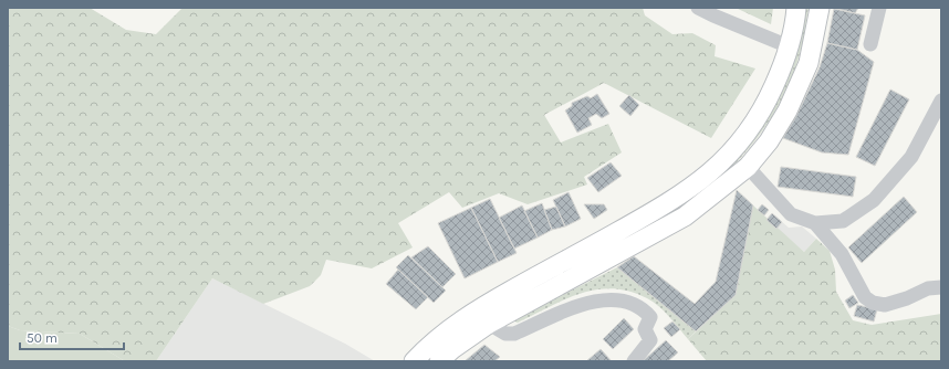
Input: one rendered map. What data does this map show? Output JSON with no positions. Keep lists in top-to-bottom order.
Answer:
{
  "scale_bar": "50 m"
}
